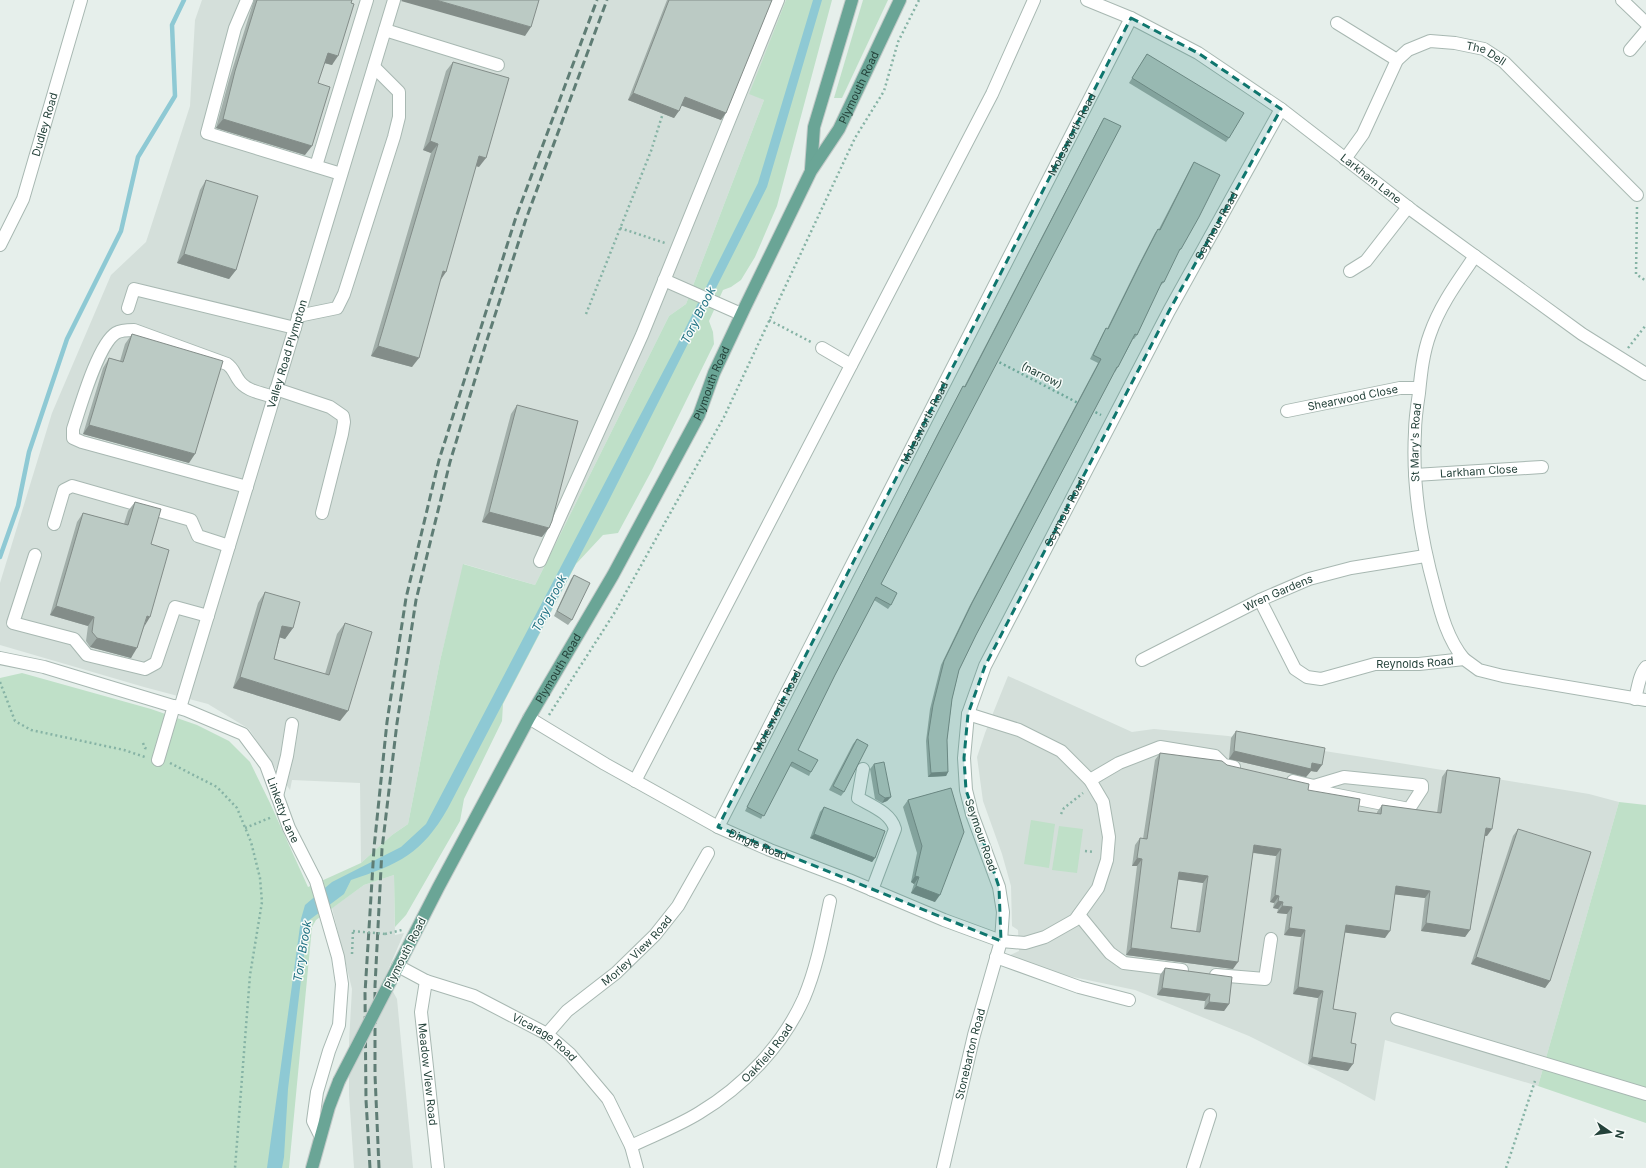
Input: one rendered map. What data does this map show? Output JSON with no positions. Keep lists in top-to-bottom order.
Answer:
{
  "streets": {
    "main road": ["Plymouth Road"],
    "street": [
      "The Dell",
      "Dudley Road",
      "Molesworth Road",
      "Larkham Lane",
      "Seymour Road",
      "Valley Road Plympton",
      "Shearwood Close",
      "St Mary's Road",
      "Larkham Close",
      "Wren Gardens",
      "Reynolds Road",
      "Linketty Lane",
      "Dingle Road",
      "Morley View Road",
      "Vicarage Road",
      "Oakfield Road",
      "Stonebarton Road",
      "Meadow View Road"
    ],
    "path": ["(narrow)"]
  },
  "crossings": [
    ["The Dell", "Larkham Lane"],
    ["Plymouth Road", "Linketty Lane"],
    ["Plymouth Road", "Dingle Road"],
    ["Plymouth Road", "Vicarage Road"],
    ["Molesworth Road", "Larkham Lane"],
    ["Molesworth Road", "Dingle Road"],
    ["Larkham Lane", "Seymour Road"],
    ["Larkham Lane", "St Mary's Road"],
    ["Seymour Road", "(narrow)"],
    ["Seymour Road", "Dingle Road"],
    ["Seymour Road", "Stonebarton Road"],
    ["Valley Road Plympton", "Linketty Lane"],
    ["Shearwood Close", "St Mary's Road"],
    ["St Mary's Road", "Larkham Close"],
    ["St Mary's Road", "Wren Gardens"],
    ["St Mary's Road", "Reynolds Road"],
    ["Wren Gardens", "Reynolds Road"],
    ["Dingle Road", "Stonebarton Road"],
    ["Morley View Road", "Vicarage Road"],
    ["Vicarage Road", "Oakfield Road"],
    ["Vicarage Road", "Meadow View Road"]
  ],
  "water": ["Tory Brook"],
  "north": "right"
}
